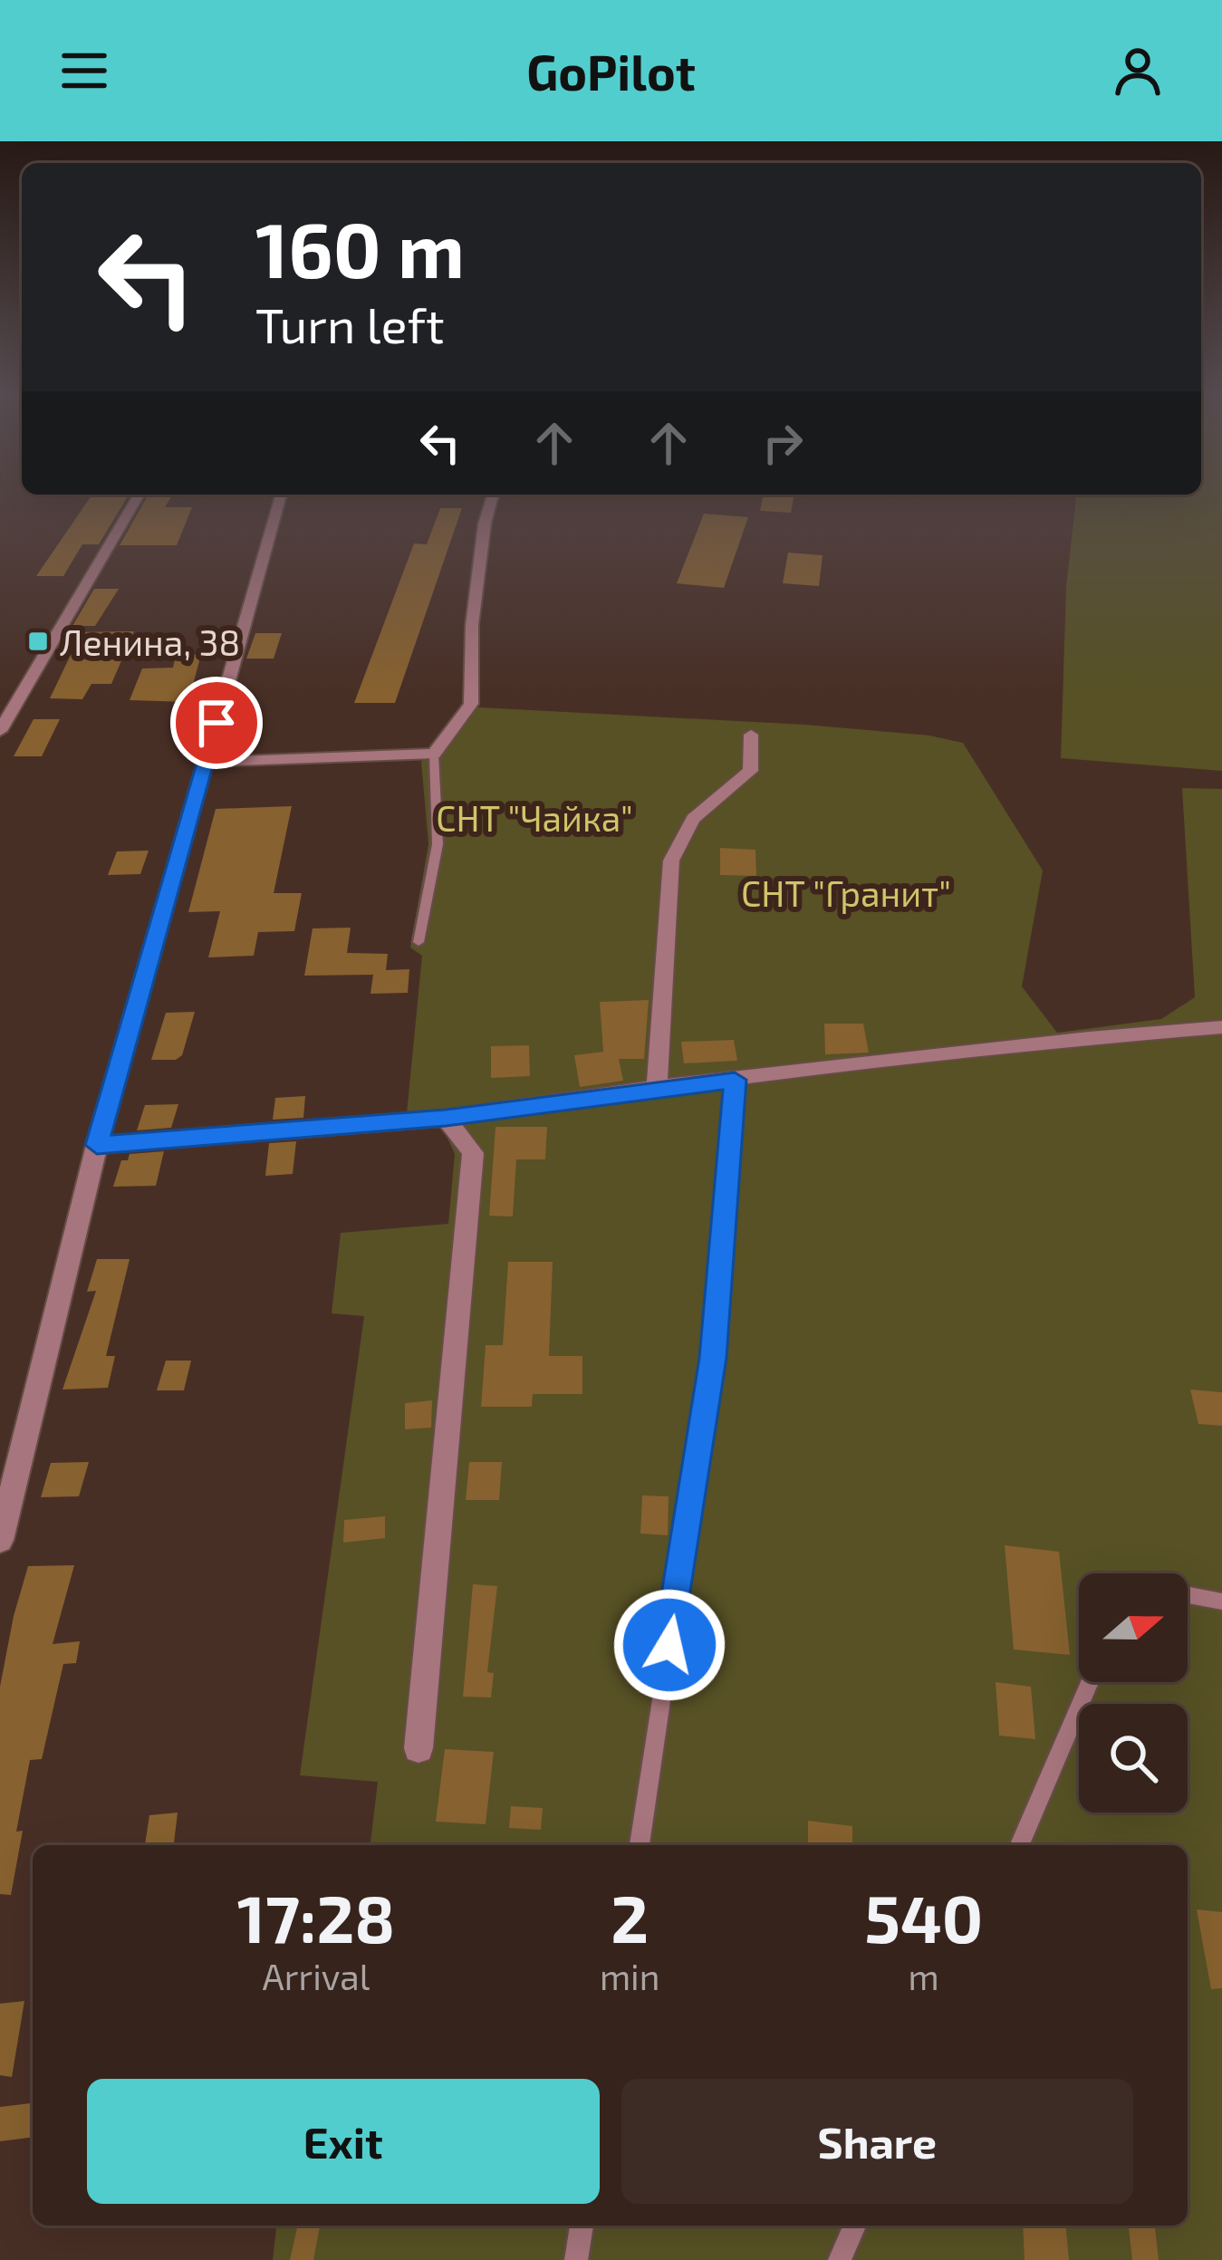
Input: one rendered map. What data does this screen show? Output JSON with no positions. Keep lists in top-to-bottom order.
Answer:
{
  "parks": ["СНТ \"Чайка\"", "СНТ \"Гранит\""],
  "places": {
    "transit": ["Ленина, 38"]
  },
  "north": "right",
  "page": {
    "header": "GoPilot",
    "turn": ["160 m", "Turn left"],
    "eta": [
      "17:28",
      "Arrival",
      "2",
      "min",
      "540",
      "m"
    ],
    "buttons": ["Exit", "Share"]
  }
}
